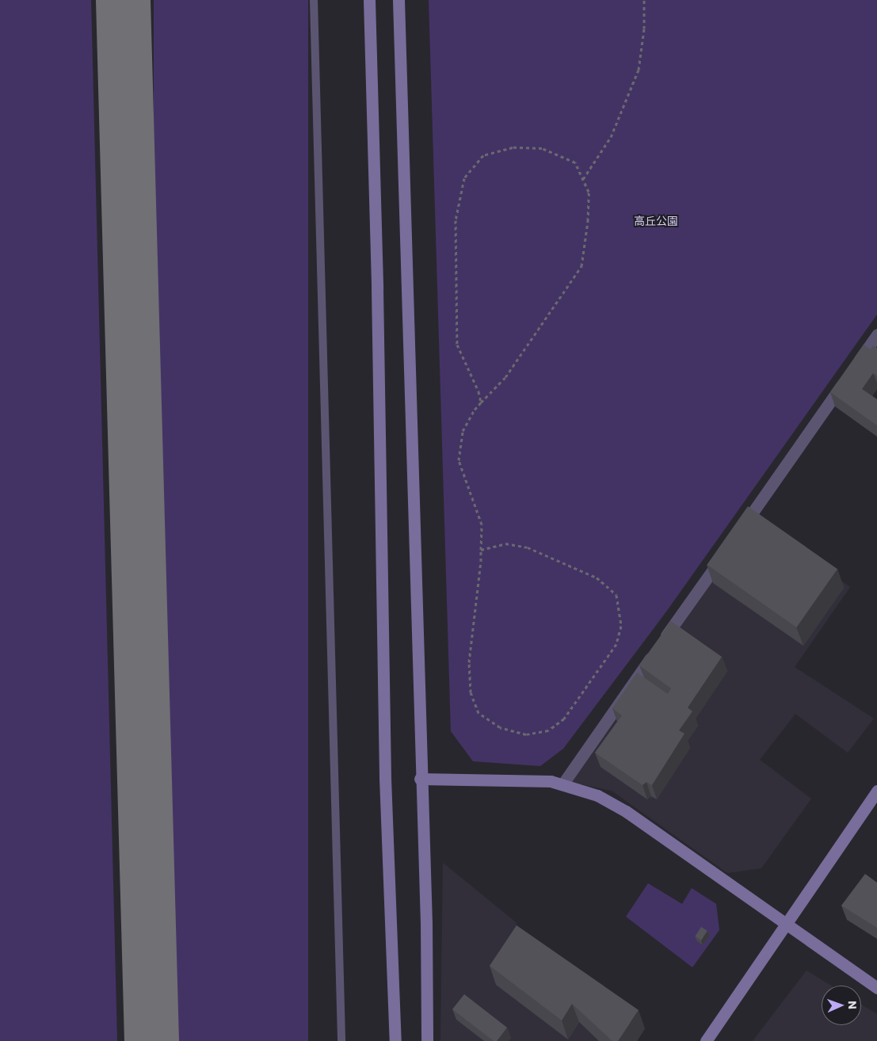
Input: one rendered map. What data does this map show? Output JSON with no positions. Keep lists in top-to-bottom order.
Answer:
{
  "parks": ["高丘公園"],
  "north": "right"
}
